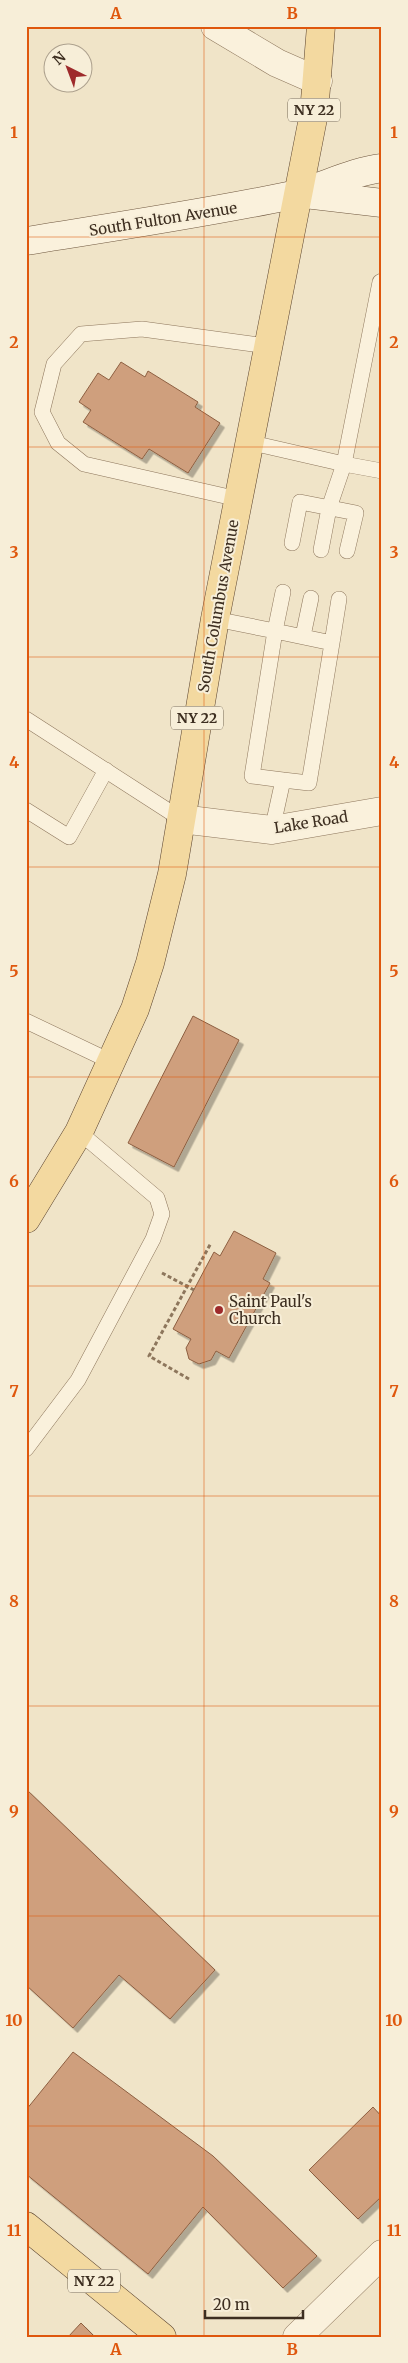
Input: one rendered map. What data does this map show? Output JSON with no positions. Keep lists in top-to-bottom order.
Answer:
{
  "streets": {
    "main road": [
      "NY 22",
      "South Fulton Avenue",
      "South Columbus Avenue",
      "Lake Road"
    ]
  },
  "crossings": [
    ["South Fulton Avenue", "South Columbus Avenue"],
    ["South Columbus Avenue", "Lake Road"]
  ],
  "places": ["Saint Paul's Church"],
  "scale_bar": "20 m",
  "north": "top left",
  "grid": {
    "columns": ["A", "B"],
    "rows": [
      "1",
      "2",
      "3",
      "4",
      "5",
      "6",
      "7",
      "8",
      "9",
      "10",
      "11"
    ]
  }
}
